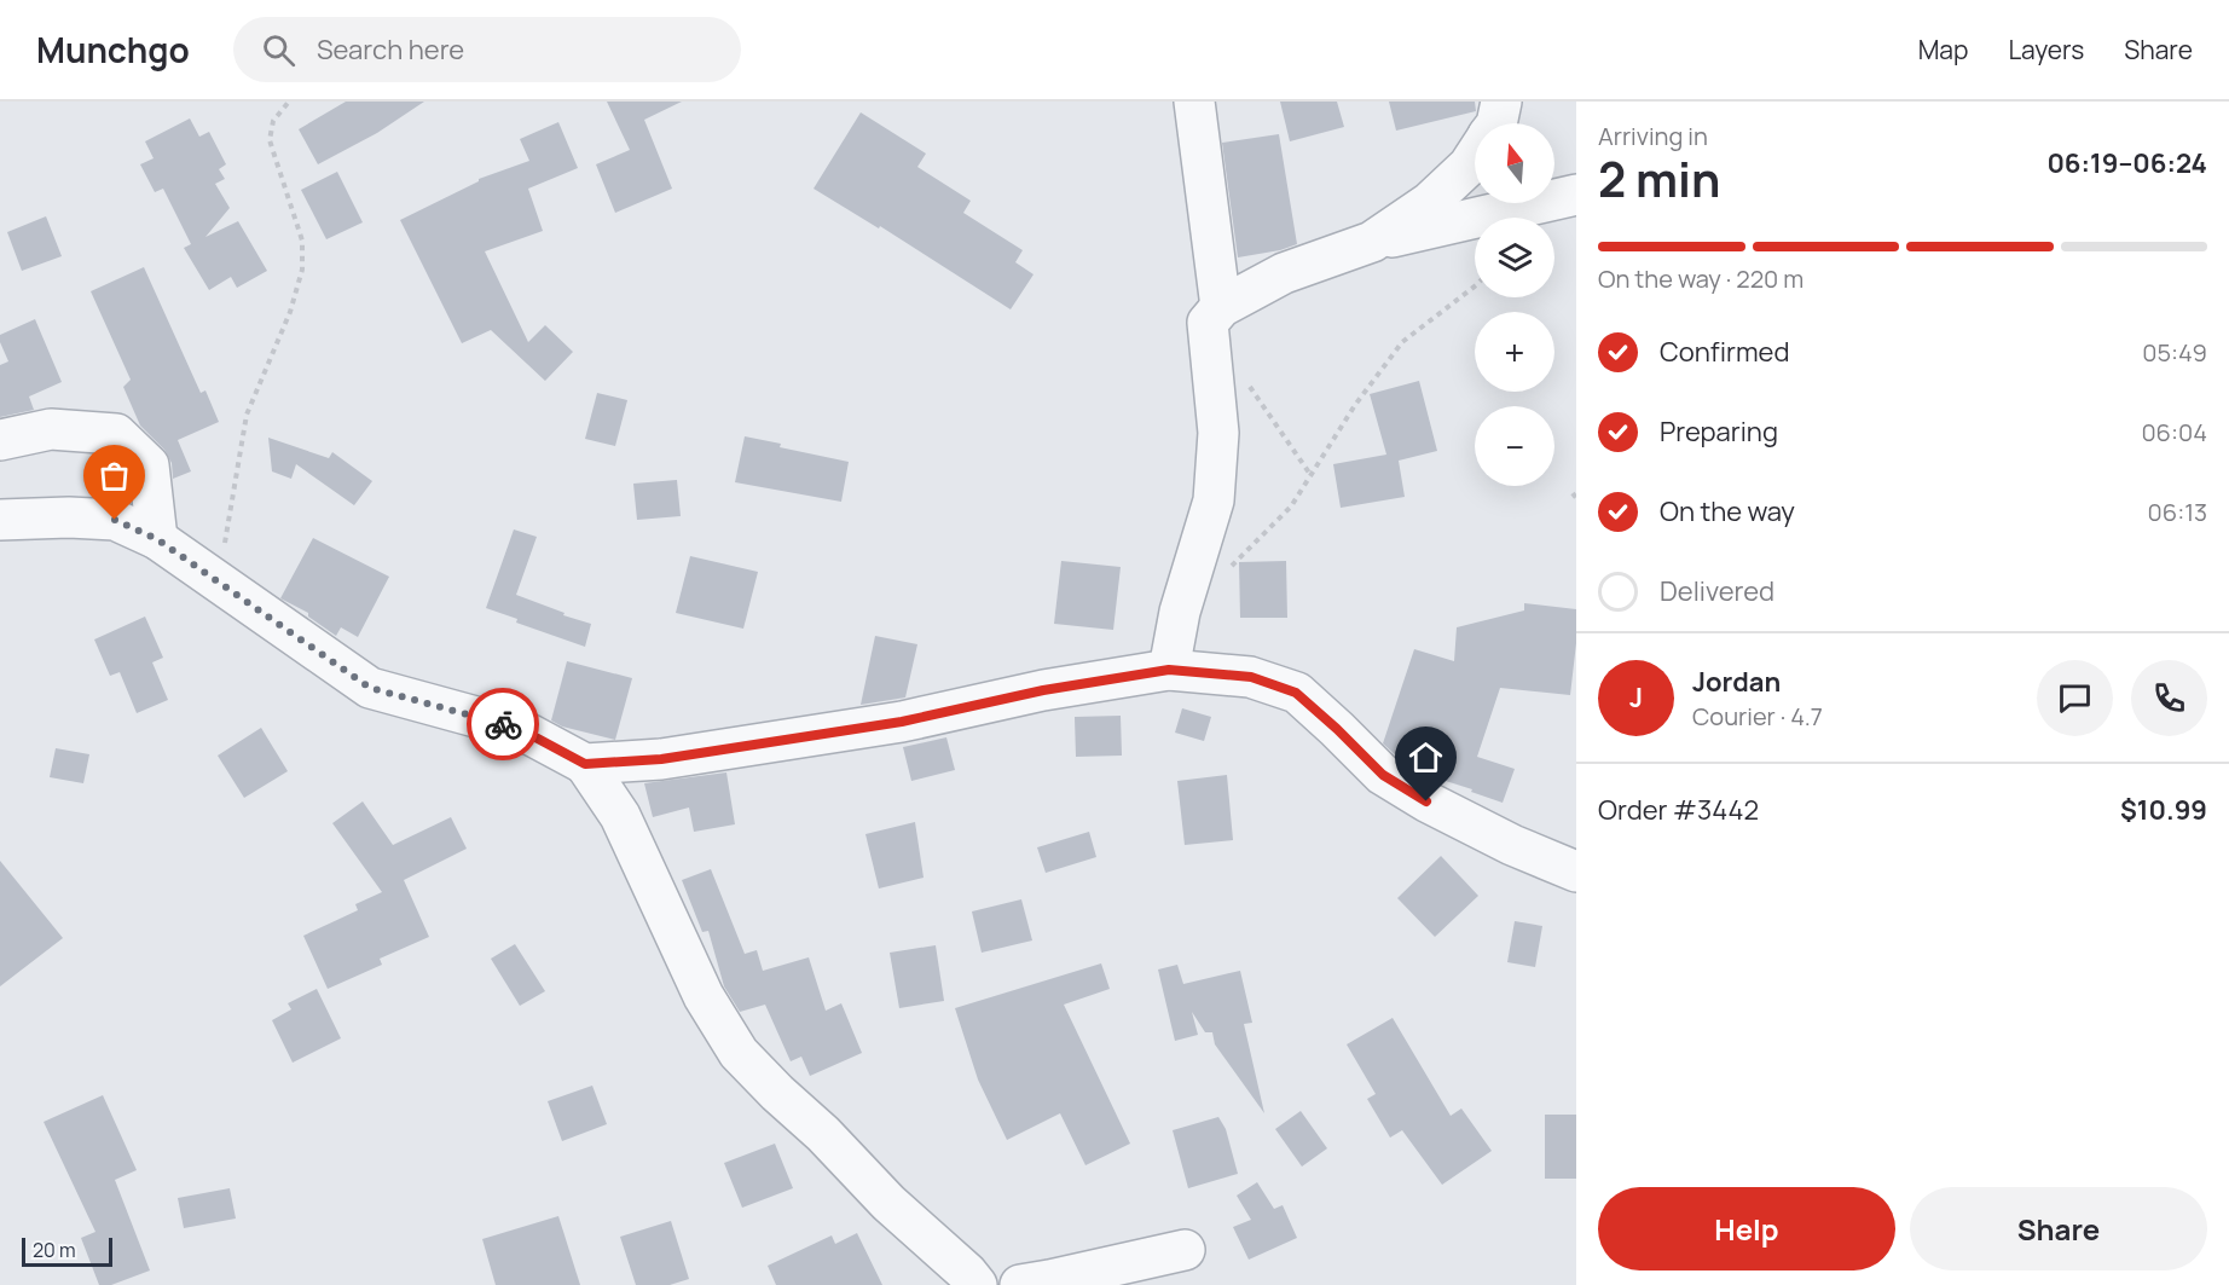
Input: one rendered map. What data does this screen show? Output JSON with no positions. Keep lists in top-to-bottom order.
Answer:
{
  "scale_bar": "20 m",
  "north": "top",
  "page": {
    "header": "Munchgo",
    "search": "Search here",
    "nav": ["Map", "Layers", "Share"],
    "heading": ["2 min", "Arriving in", "06:19–06:24"],
    "panel": [
      "Jordan",
      "Courier · 4.7",
      "Order #3442",
      "$10.99"
    ],
    "map_buttons": ["+", "−"],
    "bar": "On the way · 220 m",
    "list": [
      ["Confirmed", "05:49"],
      ["Preparing", "06:04"],
      ["On the way", "06:13"],
      "Delivered"
    ],
    "round": "J",
    "buttons": ["Help", "Share"],
    "scale": "20 m"
  }
}
